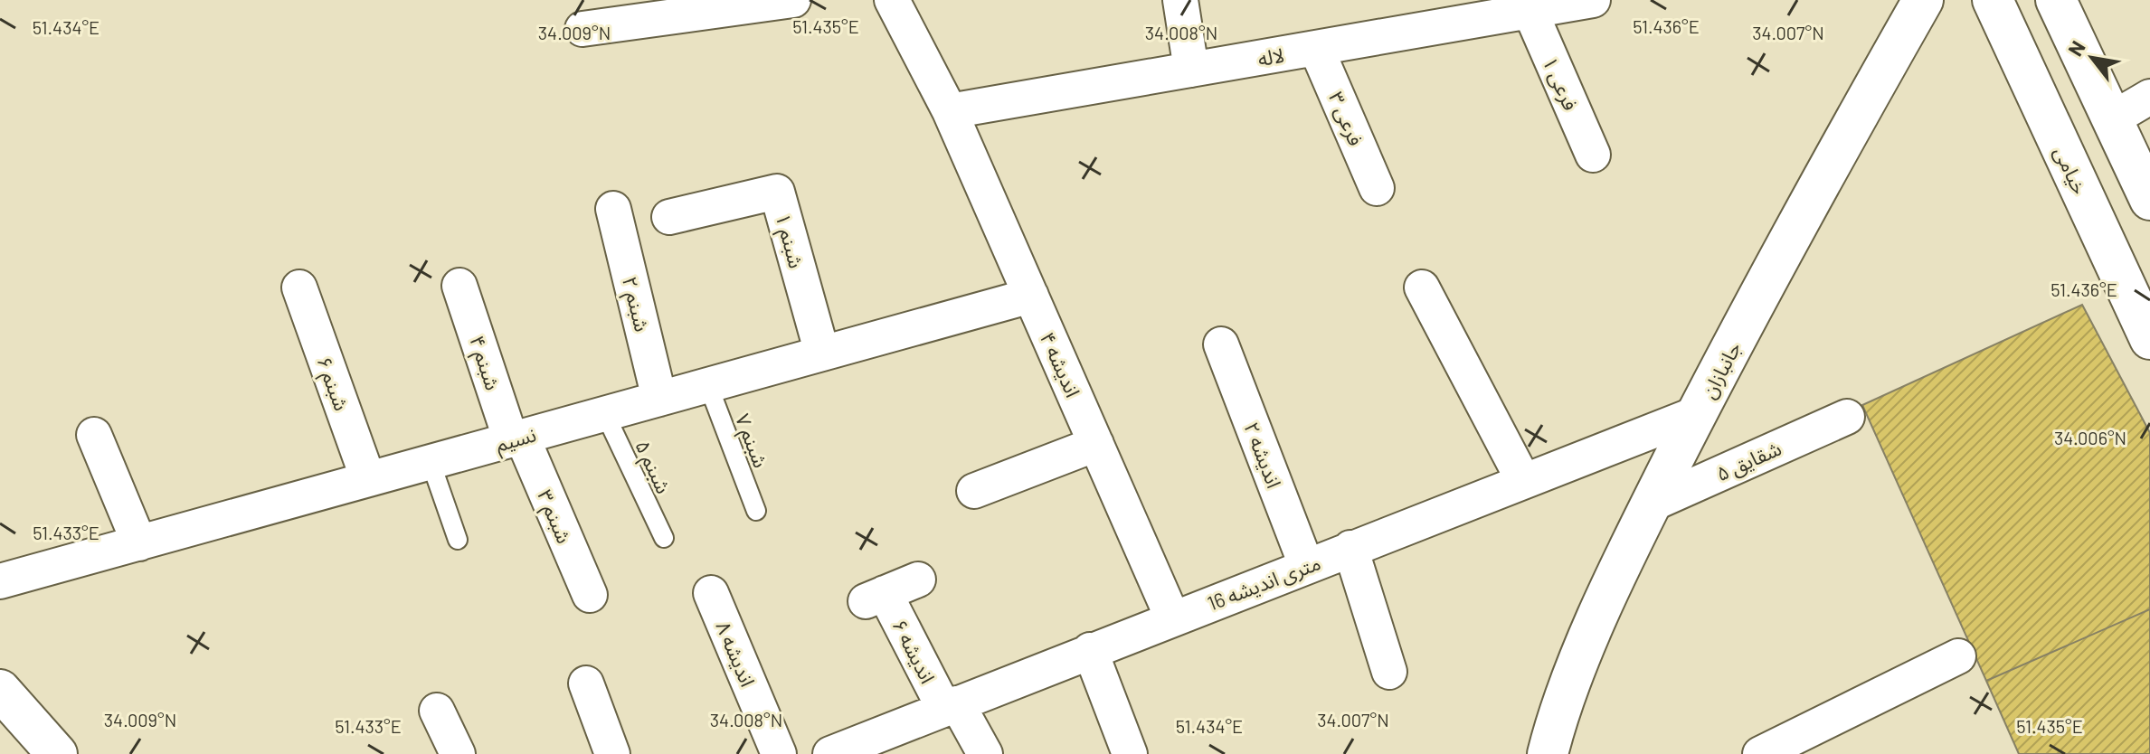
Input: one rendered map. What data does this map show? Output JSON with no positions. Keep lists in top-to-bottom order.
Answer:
{
  "streets": {
    "street": [
      "لاله",
      "فرعی ۱",
      "فرعی ۳",
      "خیامی",
      "شبنم ۱",
      "شبنم ۲",
      "شبنم ۴",
      "اندیشه ۴",
      "جانبازان",
      "شبنم ۶",
      "نسیم",
      "اندیشه ۲",
      "شقایق ۵",
      "شبنم ۳",
      "16 متری اندیشه",
      "اندیشه ۶",
      "اندیشه ۸"
    ],
    "lane": ["شبنم ۷", "شبنم ۵"]
  },
  "crossings": [
    ["لاله", "فرعی ۱"],
    ["لاله", "فرعی ۳"],
    ["لاله", "اندیشه ۴"],
    ["شبنم ۱", "نسیم"],
    ["شبنم ۲", "نسیم"],
    ["شبنم ۴", "نسیم"],
    ["شبنم ۴", "شبنم ۳"],
    ["اندیشه ۴", "نسیم"],
    ["اندیشه ۴", "16 متری اندیشه"],
    ["جانبازان", "شقایق ۵"],
    ["جانبازان", "16 متری اندیشه"],
    ["شبنم ۶", "نسیم"],
    ["نسیم", "شبنم ۷"],
    ["نسیم", "شبنم ۵"],
    ["نسیم", "شبنم ۳"],
    ["اندیشه ۲", "16 متری اندیشه"],
    ["16 متری اندیشه", "اندیشه ۶"]
  ],
  "north": "top left",
  "coordinates": [
    "51.435°E",
    "51.436°E",
    "51.434°E",
    "34.009°N",
    "34.008°N",
    "34.007°N",
    "34.006°N",
    "51.433°E"
  ]
}
